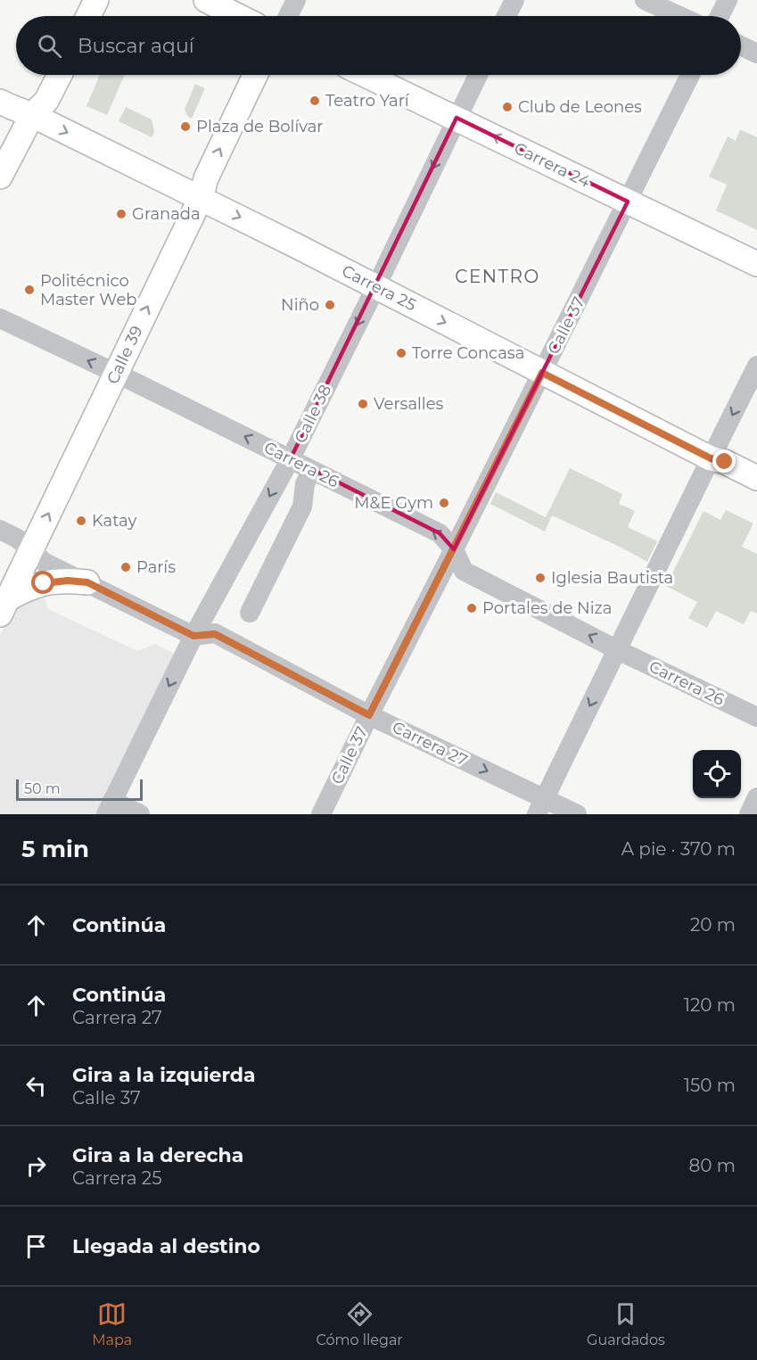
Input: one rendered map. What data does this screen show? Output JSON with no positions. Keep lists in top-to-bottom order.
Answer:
{
  "streets": {
    "main road": ["Carrera 24", "Carrera 25", "Calle 39"],
    "street": [
      "Calle 37",
      "Calle 38",
      "Carrera 26",
      "Carrera 27"
    ]
  },
  "crossings": [
    ["Carrera 24", "Calle 37"],
    ["Carrera 24", "Calle 38"],
    ["Carrera 25", "Calle 37"],
    ["Carrera 25", "Calle 39"],
    ["Carrera 25", "Calle 38"],
    ["Calle 37", "Carrera 26"],
    ["Calle 37", "Carrera 27"],
    ["Calle 39", "Carrera 26"],
    ["Calle 39", "Carrera 27"],
    ["Calle 38", "Carrera 26"],
    ["Calle 38", "Carrera 27"]
  ],
  "one_way": [
    "Carrera 24",
    "Carrera 25",
    "Calle 39",
    "Calle 38",
    "Carrera 26"
  ],
  "districts": ["CENTRO"],
  "places": [
    "Teatro Yarí",
    "Club de Leones",
    "Plaza de Bolívar",
    "Granada",
    "Politécnico Master Web",
    "Niño",
    "Torre Concasa",
    "Versalles",
    "M&E Gym",
    "Katay",
    "París",
    "Iglesia Bautista",
    "Portales de Niza"
  ],
  "scale_bar": "50 m",
  "page": {
    "search": "Buscar aquí",
    "scale": "50 m",
    "heading": ["5 min", "A pie · 370 m"],
    "list": [
      ["Continúa", "20 m"],
      ["Continúa", "Carrera 27", "120 m"],
      ["Gira a la izquierda", "Calle 37", "150 m"],
      ["Gira a la derecha", "Carrera 25", "80 m"],
      "Llegada al destino"
    ],
    "nav": ["Mapa", "Cómo llegar", "Guardados"]
  }
}
